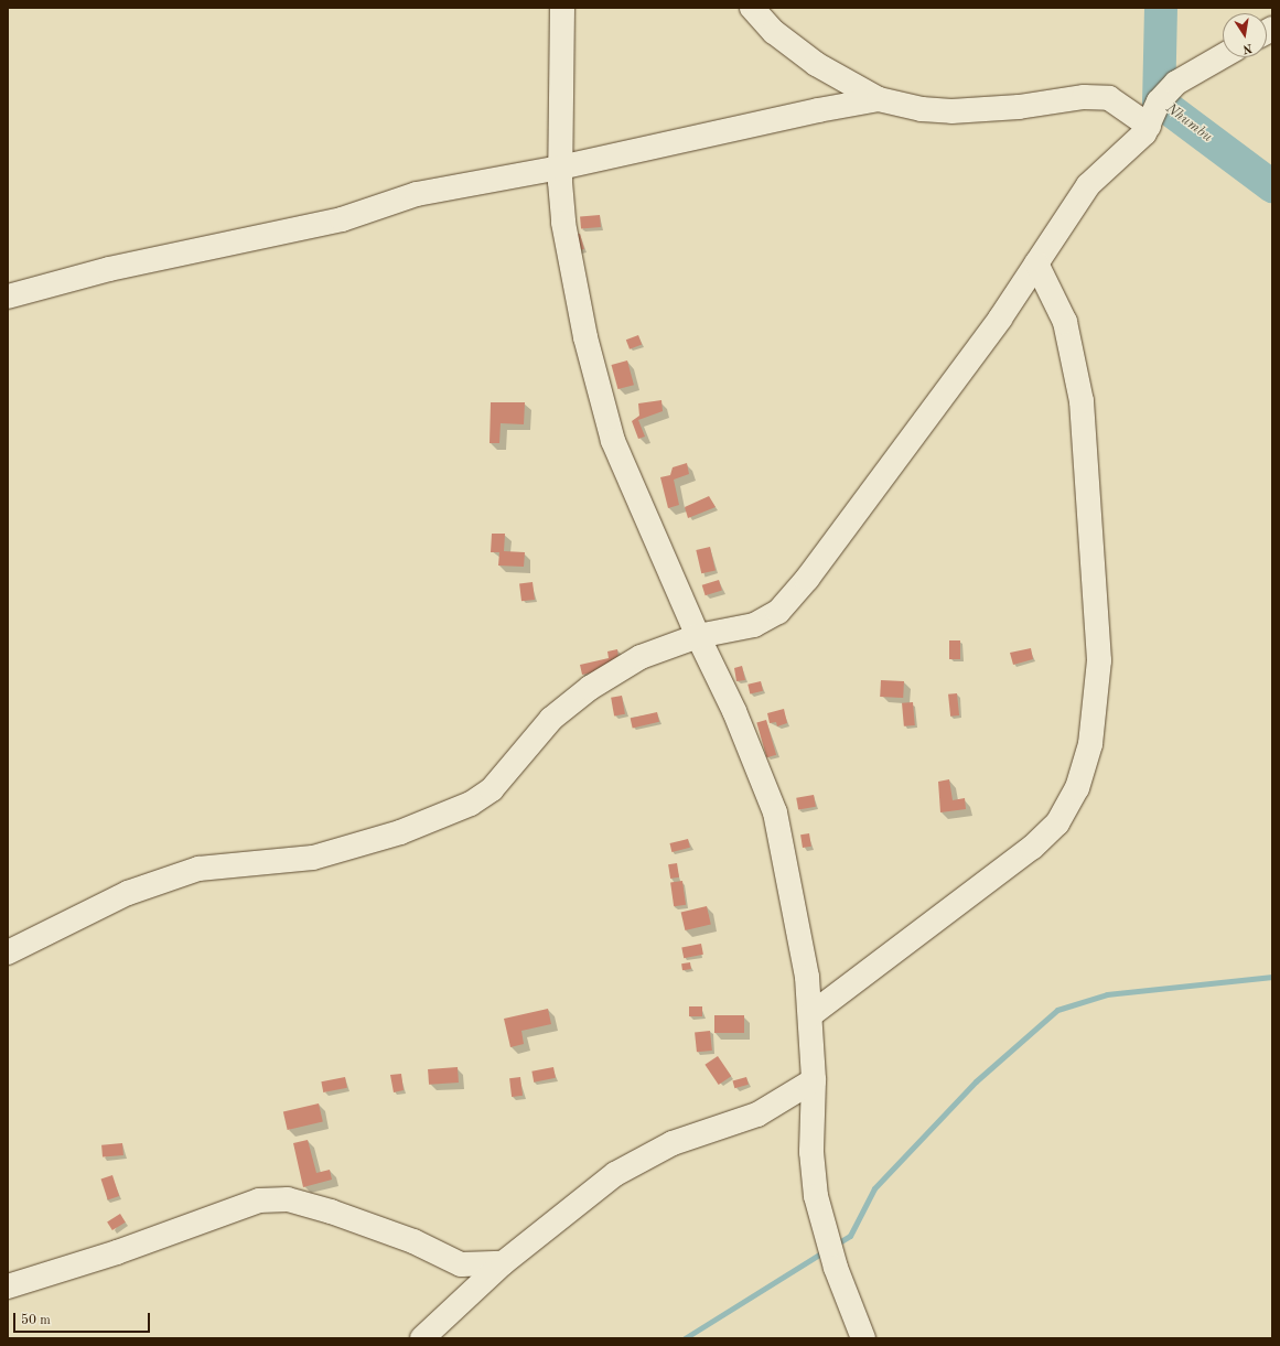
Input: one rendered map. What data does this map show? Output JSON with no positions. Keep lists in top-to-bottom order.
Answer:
{
  "water": ["Nhumbu"],
  "scale_bar": "50 m",
  "north": "bottom"
}
